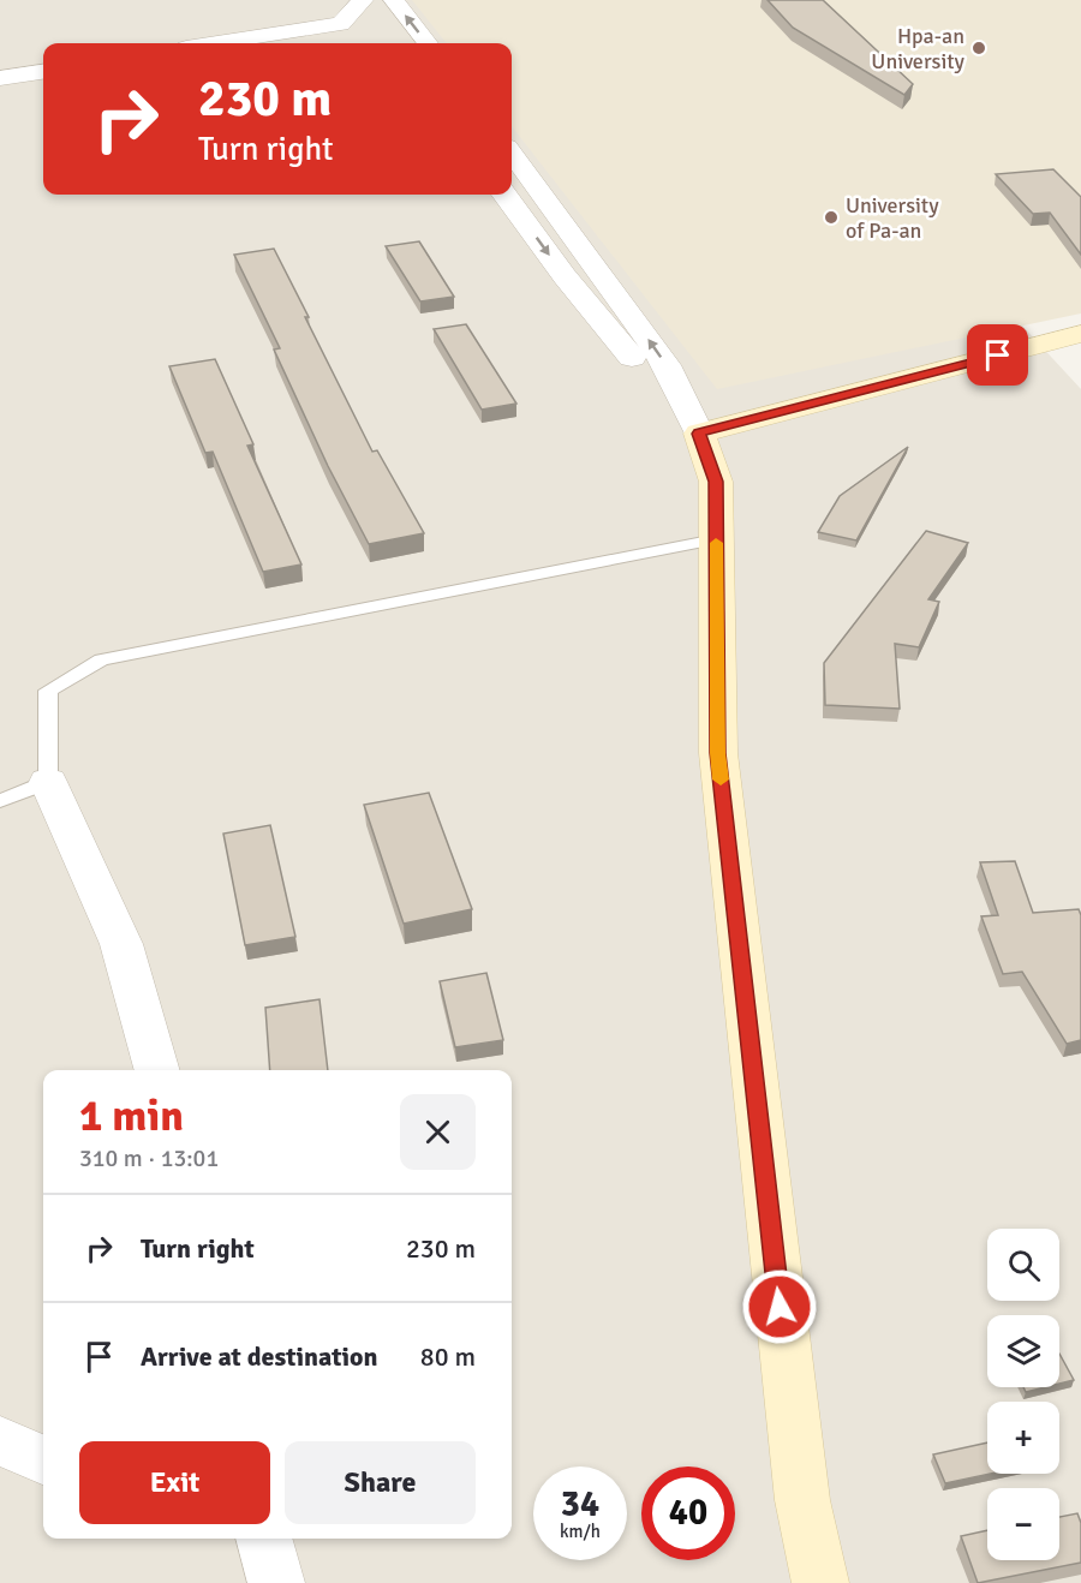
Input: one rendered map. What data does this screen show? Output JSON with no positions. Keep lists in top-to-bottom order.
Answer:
{
  "places": ["Hpa-an University", "University of Pa-an"],
  "page": {
    "turn": ["230 m", "Turn right"],
    "heading": ["1 min", "310 m · 13:01"],
    "list": [
      {
        "name": "Turn right",
        "value": "230 m"
      },
      {
        "name": "Arrive at destination",
        "value": "80 m"
      }
    ],
    "map_buttons": ["+", "−"],
    "buttons": ["Exit", "Share"],
    "speed": "34 km/h",
    "limit": "40"
  }
}
